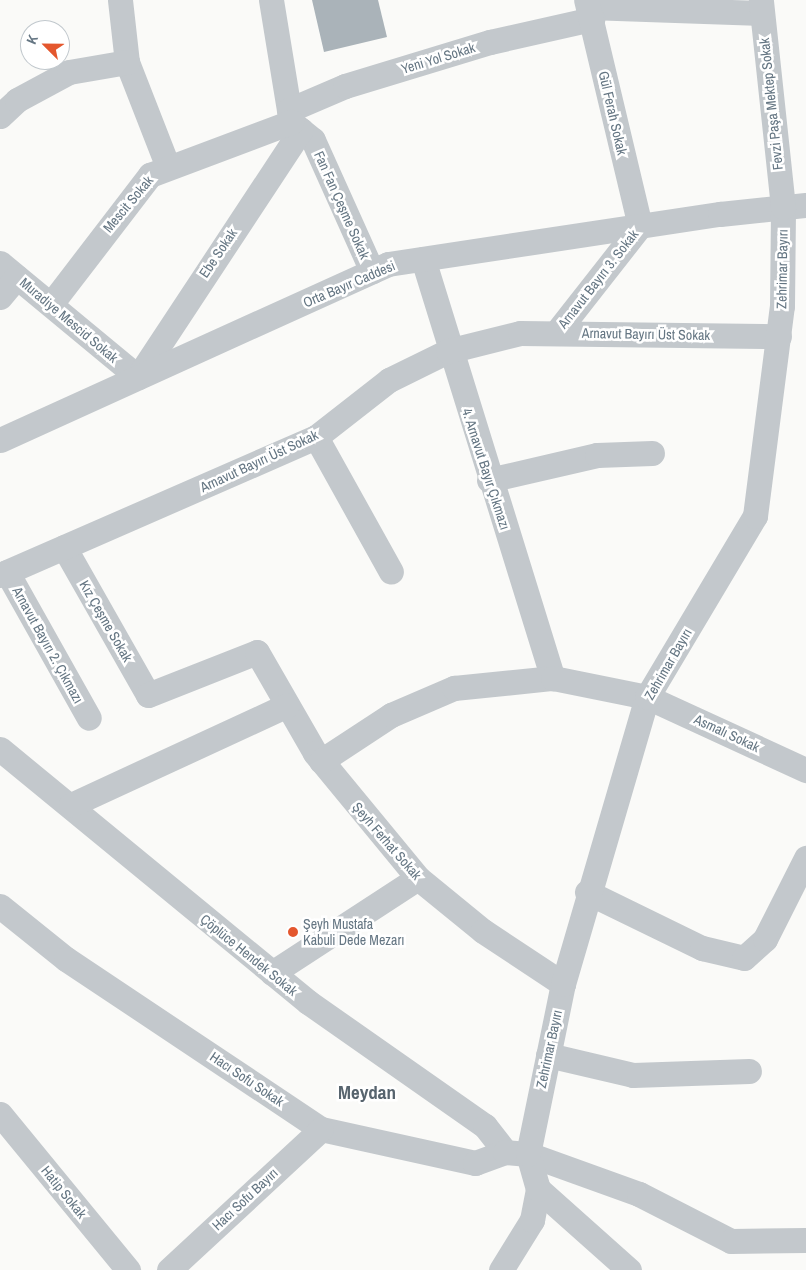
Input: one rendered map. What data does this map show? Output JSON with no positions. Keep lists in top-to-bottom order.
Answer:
{
  "streets": {
    "street": [
      "Yeni Yol Sokak",
      "Fevzi Paşa Mektep Sokak",
      "Gül Ferah Sokak",
      "Mescit Sokak",
      "Fan Fan Çeşme Sokak",
      "Ebe Sokak",
      "Zehrimar Bayırı",
      "Arnavut Bayırı 3. Sokak",
      "Orta Bayır Caddesi",
      "Muradiye Mescid Sokak",
      "Arnavut Bayırı Üst Sokak",
      "4. Arnavut Bayır Çıkmazı",
      "Kız Çeşme Sokak",
      "Arnavut Bayırı 2. Çıkmazı",
      "Asmalı Sokak",
      "Şeyh Ferhat Sokak",
      "Çöplüce Hendek Sokak",
      "Hacı Sofu Sokak",
      "Hatip Sokak",
      "Hacı Sofu Bayırı"
    ]
  },
  "crossings": [
    ["Yeni Yol Sokak", "Fevzi Paşa Mektep Sokak"],
    ["Yeni Yol Sokak", "Gül Ferah Sokak"],
    ["Yeni Yol Sokak", "Mescit Sokak"],
    ["Yeni Yol Sokak", "Fan Fan Çeşme Sokak"],
    ["Yeni Yol Sokak", "Ebe Sokak"],
    ["Fevzi Paşa Mektep Sokak", "Zehrimar Bayırı"],
    ["Fevzi Paşa Mektep Sokak", "Orta Bayır Caddesi"],
    ["Gül Ferah Sokak", "Arnavut Bayırı 3. Sokak"],
    ["Gül Ferah Sokak", "Orta Bayır Caddesi"],
    ["Mescit Sokak", "Fan Fan Çeşme Sokak"],
    ["Mescit Sokak", "Ebe Sokak"],
    ["Mescit Sokak", "Muradiye Mescid Sokak"],
    ["Fan Fan Çeşme Sokak", "Ebe Sokak"],
    ["Fan Fan Çeşme Sokak", "Orta Bayır Caddesi"],
    ["Ebe Sokak", "Orta Bayır Caddesi"],
    ["Ebe Sokak", "Muradiye Mescid Sokak"],
    ["Zehrimar Bayırı", "Orta Bayır Caddesi"],
    ["Zehrimar Bayırı", "Arnavut Bayırı Üst Sokak"],
    ["Zehrimar Bayırı", "Asmalı Sokak"],
    ["Zehrimar Bayırı", "Şeyh Ferhat Sokak"],
    ["Zehrimar Bayırı", "Çöplüce Hendek Sokak"],
    ["Zehrimar Bayırı", "Hacı Sofu Sokak"],
    ["Arnavut Bayırı 3. Sokak", "Orta Bayır Caddesi"],
    ["Arnavut Bayırı 3. Sokak", "Arnavut Bayırı Üst Sokak"],
    ["Orta Bayır Caddesi", "Muradiye Mescid Sokak"],
    ["Orta Bayır Caddesi", "4. Arnavut Bayır Çıkmazı"],
    ["Arnavut Bayırı Üst Sokak", "4. Arnavut Bayır Çıkmazı"],
    ["Arnavut Bayırı Üst Sokak", "Kız Çeşme Sokak"],
    ["Arnavut Bayırı Üst Sokak", "Arnavut Bayırı 2. Çıkmazı"],
    ["4. Arnavut Bayır Çıkmazı", "Asmalı Sokak"],
    ["Kız Çeşme Sokak", "Şeyh Ferhat Sokak"],
    ["Asmalı Sokak", "Şeyh Ferhat Sokak"],
    ["Çöplüce Hendek Sokak", "Hacı Sofu Sokak"],
    ["Hacı Sofu Sokak", "Hacı Sofu Bayırı"]
  ],
  "districts": ["Meydan"],
  "places": ["Şeyh Mustafa Kabuli Dede Mezarı"],
  "north": "top left"
}
